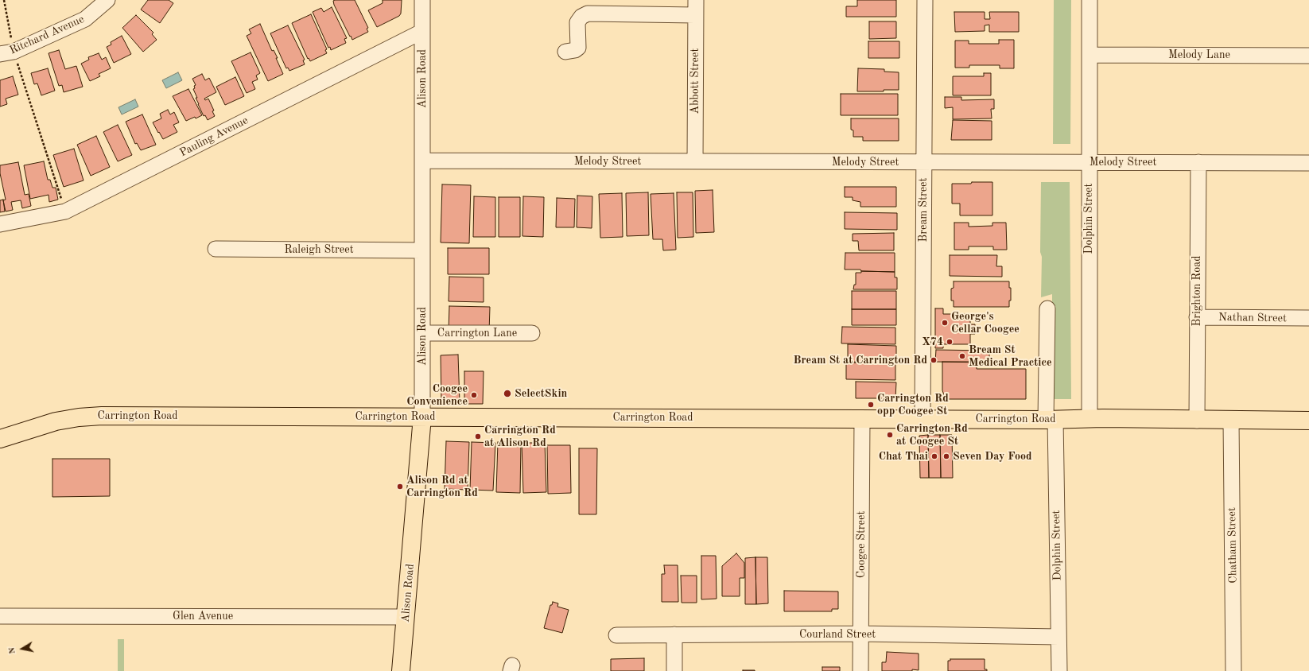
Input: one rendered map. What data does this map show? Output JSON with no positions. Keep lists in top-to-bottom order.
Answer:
{
  "streets": {
    "main road": ["Alison Road", "Carrington Road"],
    "street": [
      "Ritchard Avenue",
      "Melody Lane",
      "Abbott Street",
      "Pauling Avenue",
      "Melody Street",
      "Bream Street",
      "Dolphin Street",
      "Raleigh Street",
      "Brighton Road",
      "Nathan Street",
      "Carrington Lane",
      "Coogee Street",
      "Chatham Street",
      "Glen Avenue",
      "Courland Street"
    ]
  },
  "crossings": [
    ["Melody Lane", "Dolphin Street"],
    ["Alison Road", "Pauling Avenue"],
    ["Alison Road", "Melody Street"],
    ["Alison Road", "Raleigh Street"],
    ["Alison Road", "Carrington Lane"],
    ["Alison Road", "Carrington Road"],
    ["Alison Road", "Glen Avenue"],
    ["Abbott Street", "Melody Street"],
    ["Melody Street", "Bream Street"],
    ["Melody Street", "Dolphin Street"],
    ["Melody Street", "Brighton Road"],
    ["Bream Street", "Carrington Road"],
    ["Dolphin Street", "Carrington Road"],
    ["Dolphin Street", "Courland Street"],
    ["Brighton Road", "Nathan Street"],
    ["Brighton Road", "Carrington Road"],
    ["Carrington Road", "Coogee Street"],
    ["Carrington Road", "Chatham Street"],
    ["Coogee Street", "Courland Street"]
  ],
  "places": [
    "George's Cellar Coogee",
    "X74",
    "Bream St Medical Practice",
    "Bream St at Carrington Rd",
    "SelectSkin",
    "Coogee Convenience",
    "Carrington Rd opp Coogee St",
    "Carrington Rd at Coogee St",
    "Carrington Rd at Alison Rd",
    "Chat Thai",
    "Seven Day Food",
    "Alison Rd at Carrington Rd"
  ],
  "north": "left"
}
